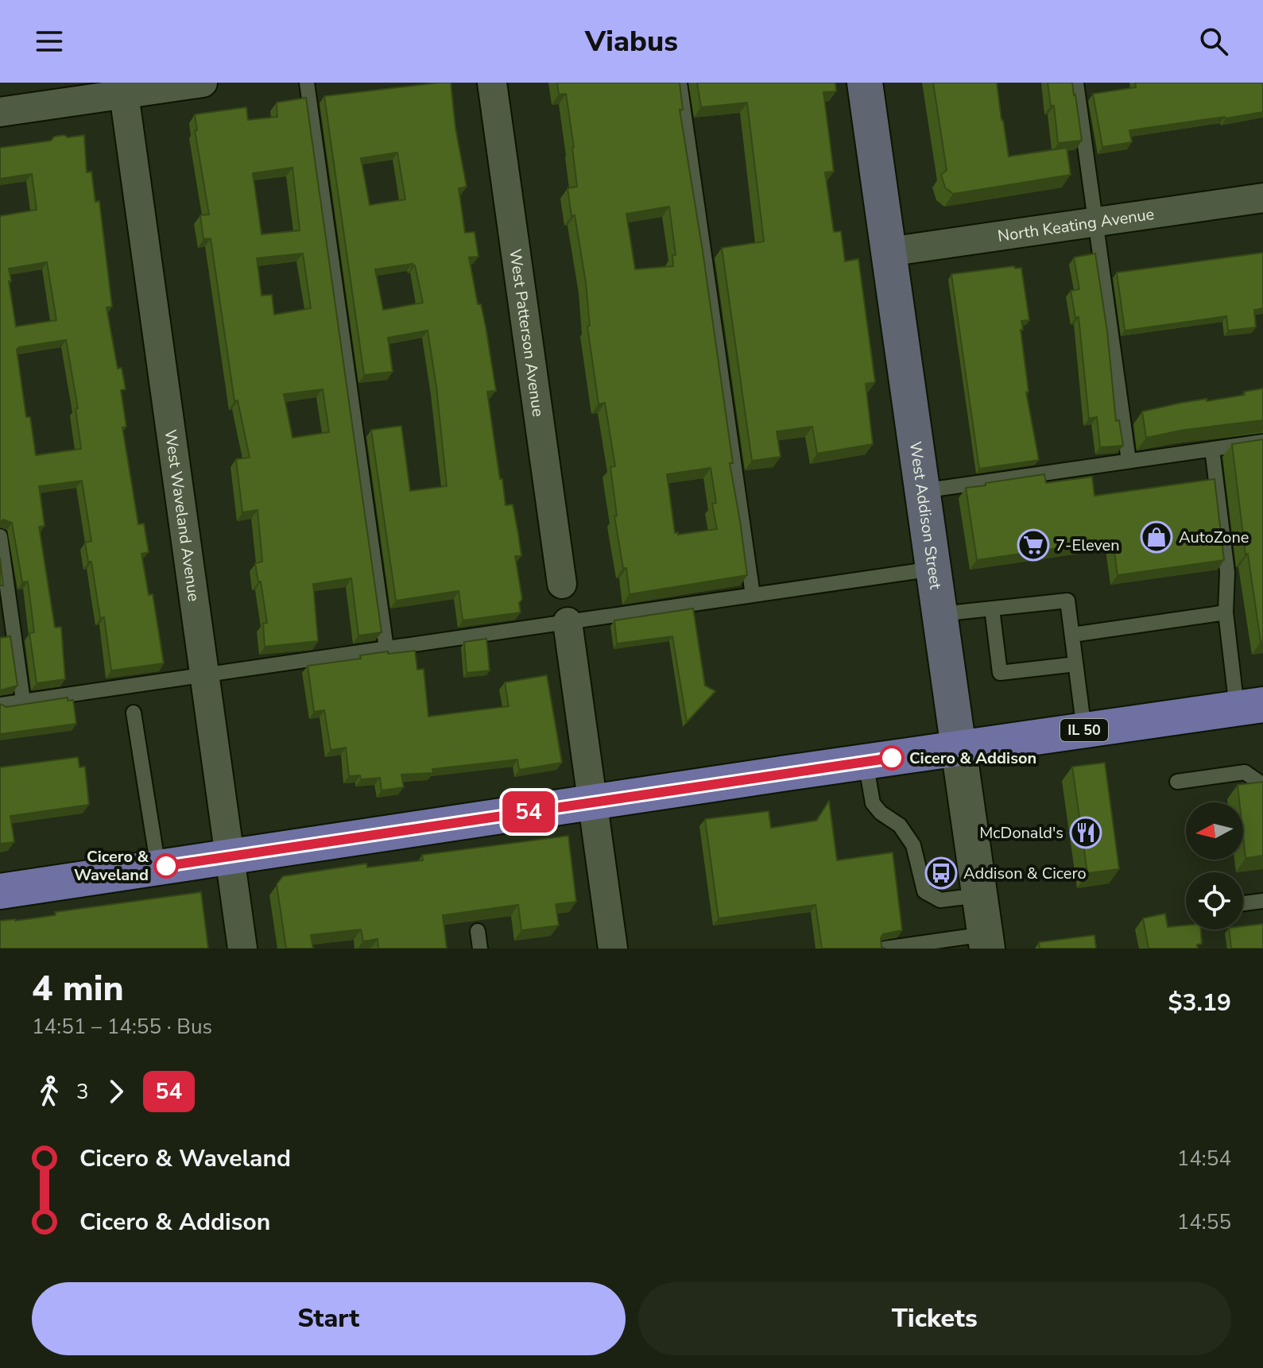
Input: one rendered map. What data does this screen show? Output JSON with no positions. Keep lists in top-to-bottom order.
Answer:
{
  "streets": {
    "main road": ["West Addison Street", "IL 50"],
    "street": ["North Keating Avenue", "West Patterson Avenue", "West Waveland Avenue"]
  },
  "crossings": [
    ["North Keating Avenue", "West Addison Street"],
    ["West Waveland Avenue", "IL 50"],
    ["West Addison Street", "IL 50"]
  ],
  "places": {
    "shop": ["AutoZone"],
    "supermarket": ["7-Eleven"],
    "other": ["Cicero & Addison", "Cicero & Waveland"],
    "restaurant": ["McDonald's"],
    "bus stop": ["Addison & Cicero"]
  },
  "lines": ["bus line 54"],
  "north": "left",
  "page": {
    "header": "Viabus",
    "on_map": "54",
    "heading": ["4 min", "14:51 – 14:55 · Bus", "$3.19"],
    "legs": ["3", "54"],
    "list": [
      {
        "name": "Cicero & Waveland",
        "value": "14:54"
      },
      {
        "name": "Cicero & Addison",
        "value": "14:55"
      }
    ],
    "buttons": ["Start", "Tickets"]
  }
}
